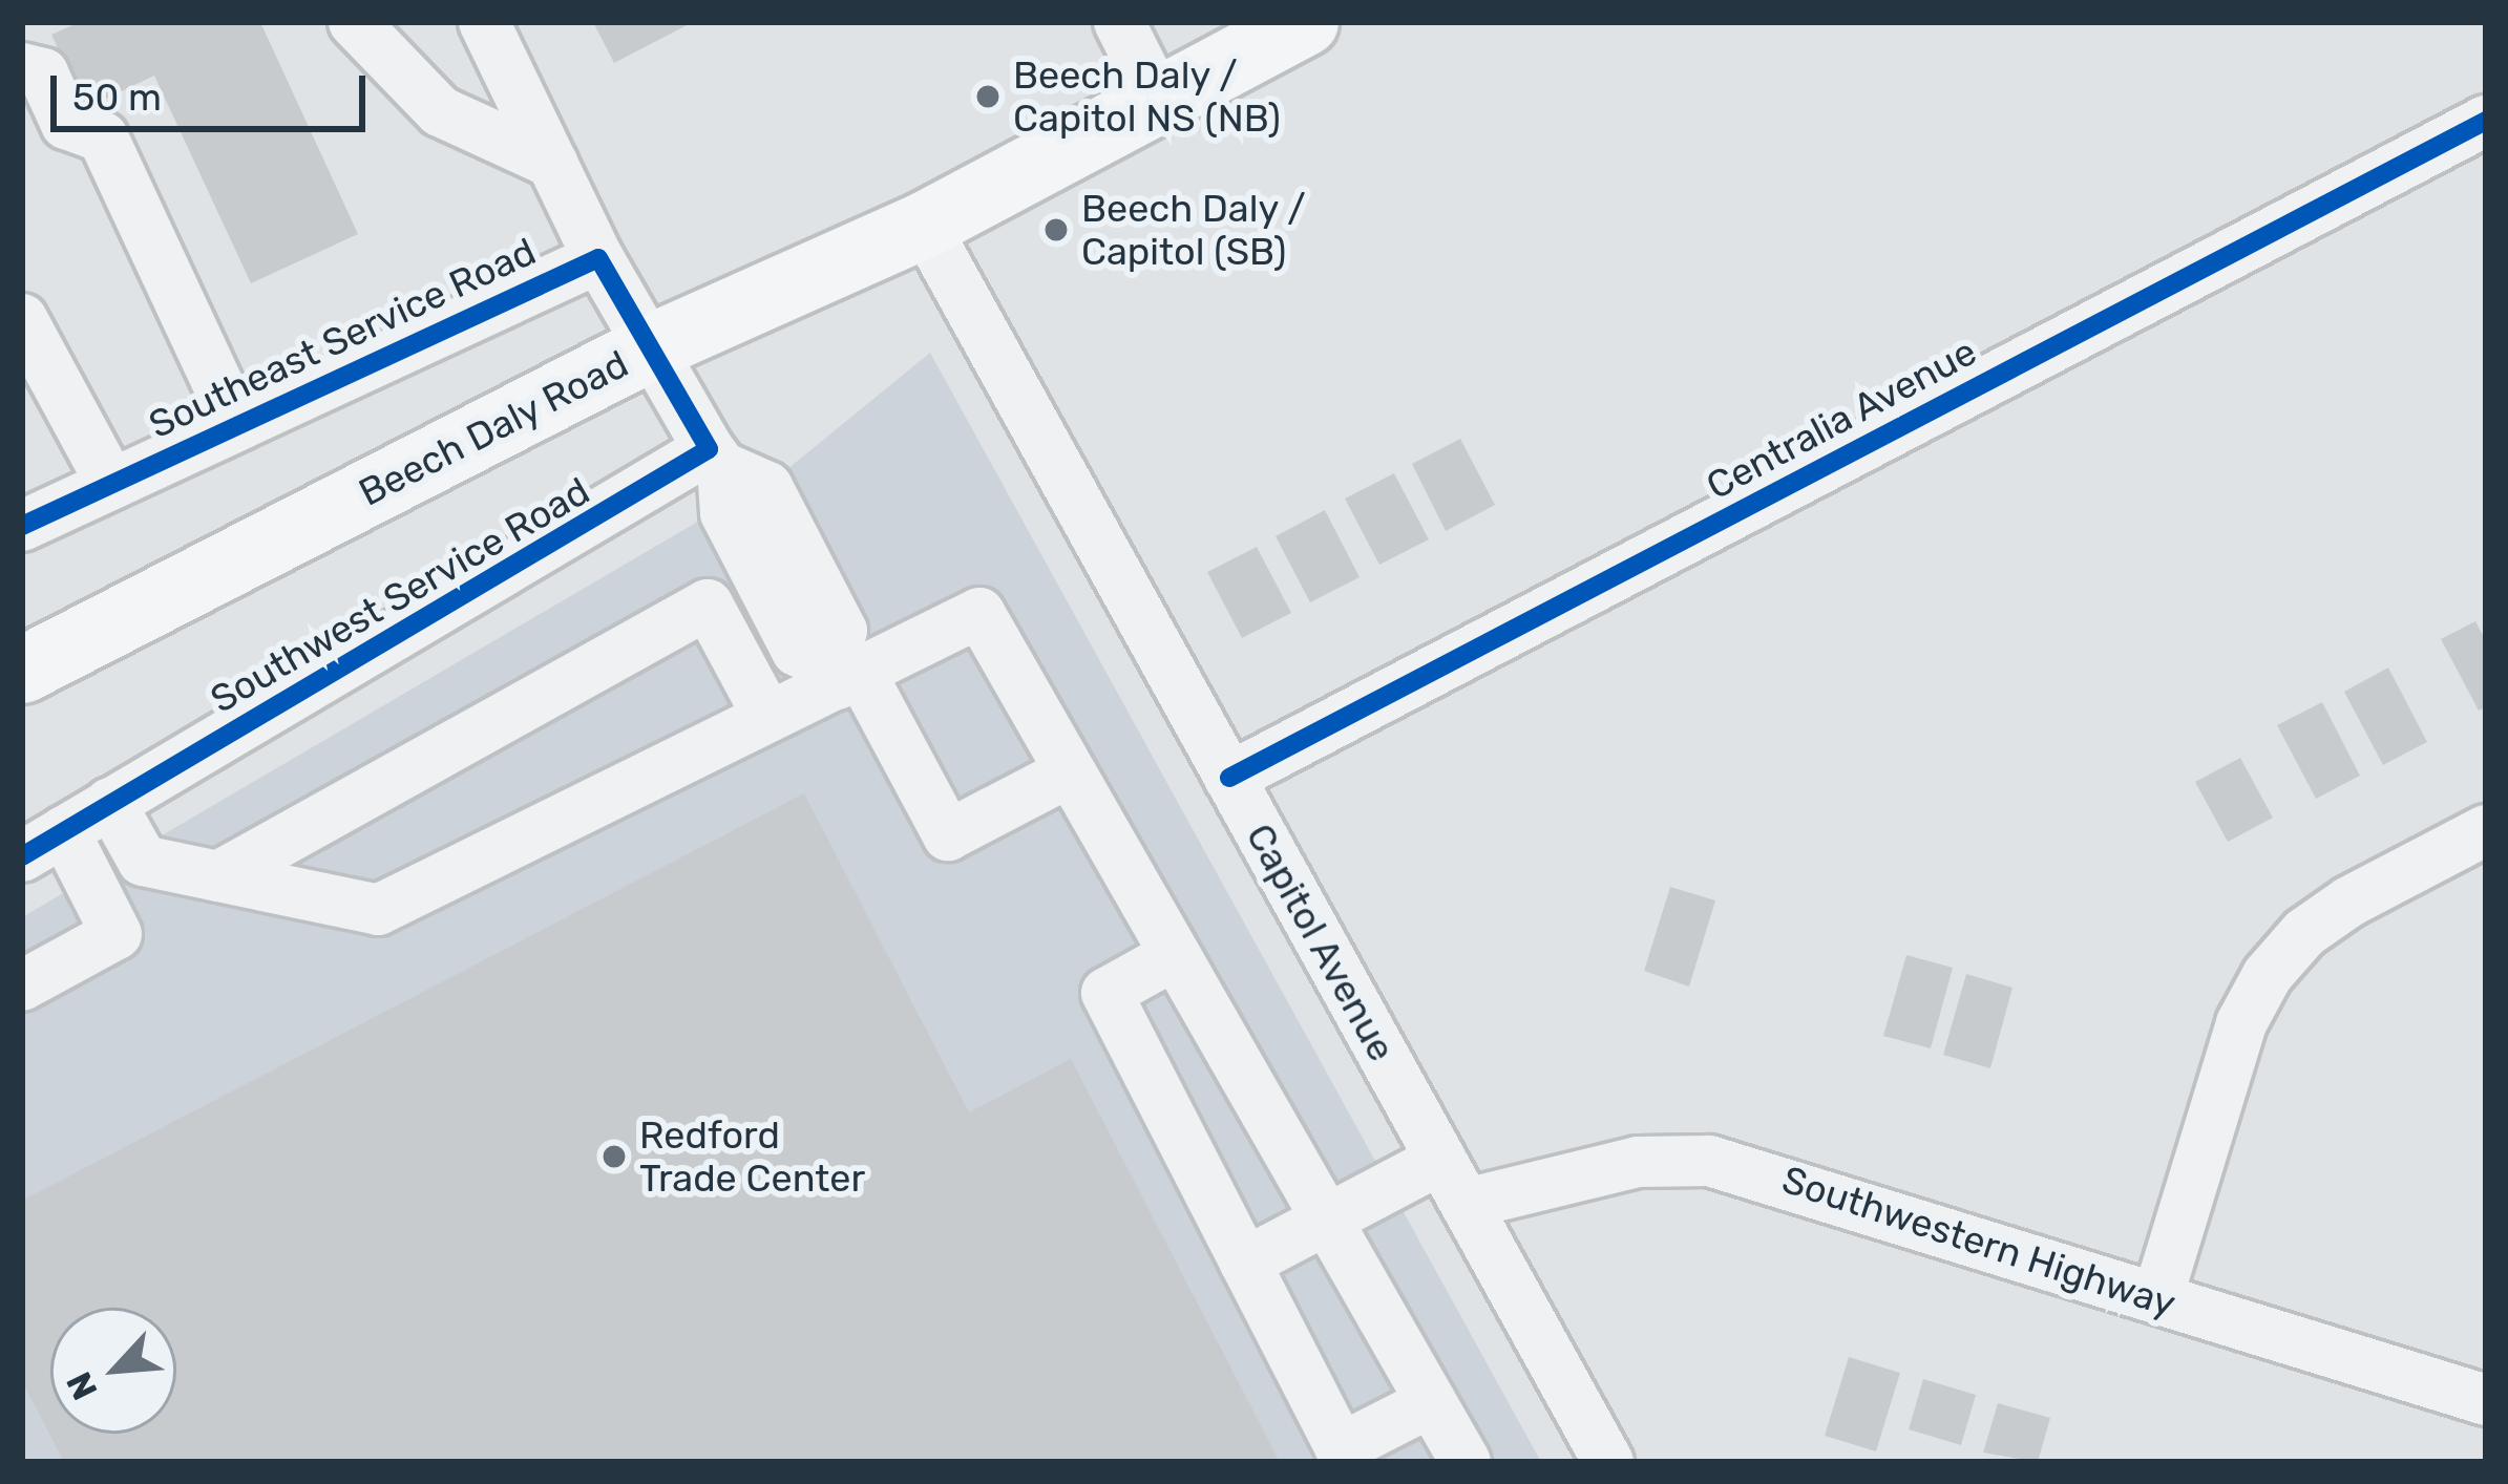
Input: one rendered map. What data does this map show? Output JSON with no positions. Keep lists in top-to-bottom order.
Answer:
{
  "streets": {
    "main road": ["Beech Daly Road"],
    "street": [
      "Southeast Service Road",
      "Centralia Avenue",
      "Southwest Service Road",
      "Capitol Avenue",
      "Southwestern Highway"
    ]
  },
  "crossings": [
    ["Centralia Avenue", "Capitol Avenue"],
    ["Beech Daly Road", "Capitol Avenue"],
    ["Capitol Avenue", "Southwestern Highway"]
  ],
  "places": ["Beech Daly / Capitol NS (NB)", "Beech Daly / Capitol (SB)", "Redford Trade Center"],
  "scale_bar": "50 m",
  "north": "bottom left"
}
